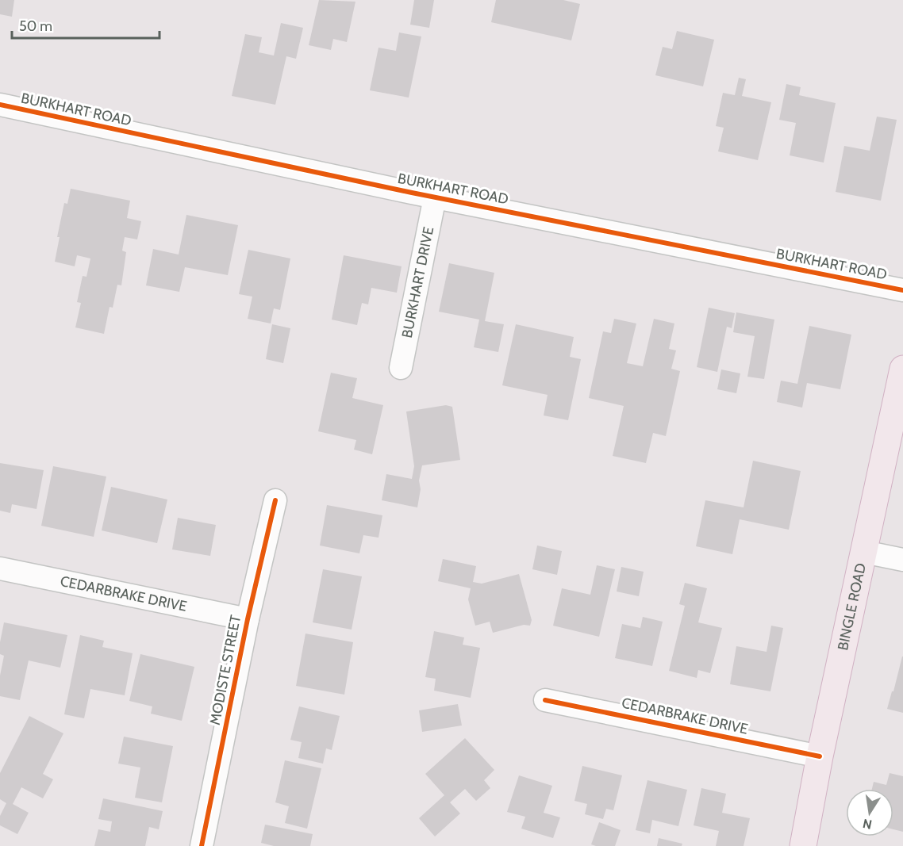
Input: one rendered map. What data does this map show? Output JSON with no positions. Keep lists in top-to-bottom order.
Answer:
{
  "streets": {
    "main road": ["BINGLE ROAD"],
    "street": [
      "BURKHART ROAD",
      "BURKHART DRIVE",
      "CEDARBRAKE DRIVE",
      "MODISTE STREET"
    ]
  },
  "crossings": [
    ["BURKHART ROAD", "BURKHART DRIVE"],
    ["CEDARBRAKE DRIVE", "BINGLE ROAD"],
    ["CEDARBRAKE DRIVE", "MODISTE STREET"]
  ],
  "scale_bar": "50 m",
  "north": "bottom"
}
